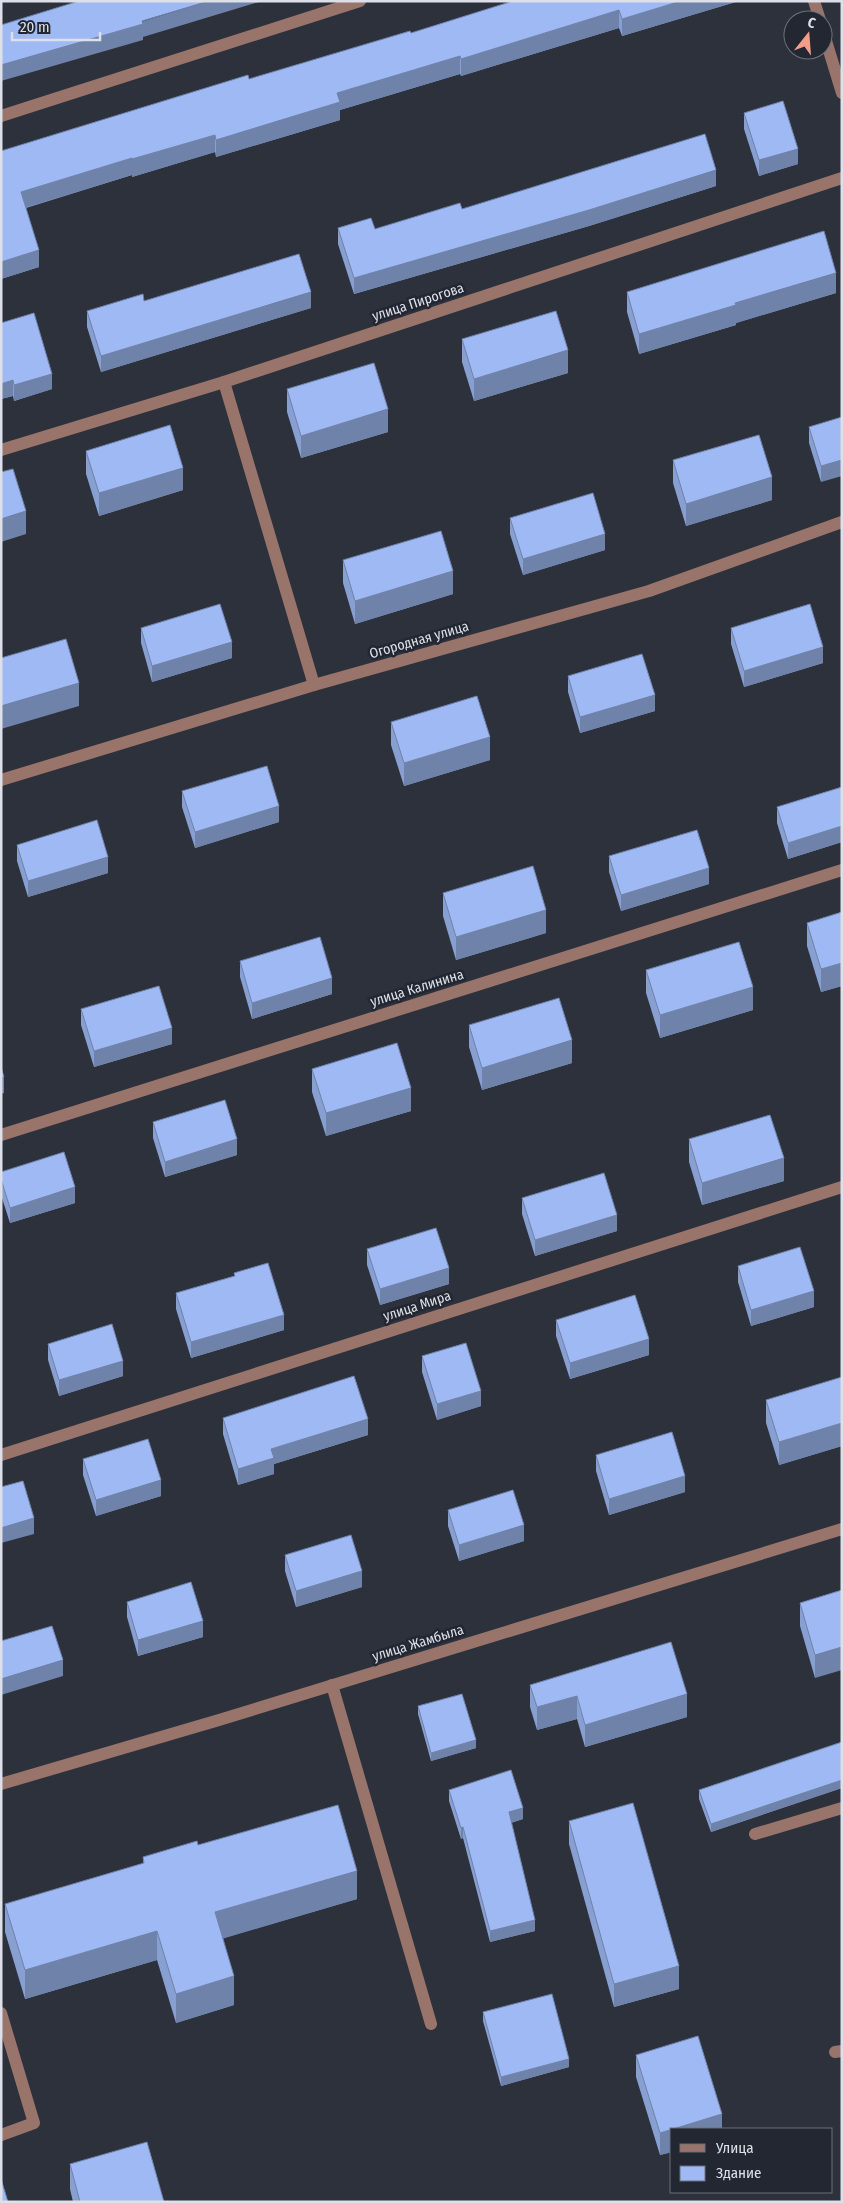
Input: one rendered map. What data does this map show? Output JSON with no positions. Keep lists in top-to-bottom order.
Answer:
{
  "streets": {
    "street": [
      "улица Пирогова",
      "Огородная улица",
      "улица Калинина",
      "улица Мира",
      "улица Жамбыла"
    ]
  },
  "legend": ["Улица", "Здание"],
  "scale_bar": "20 m",
  "north": "top"
}
